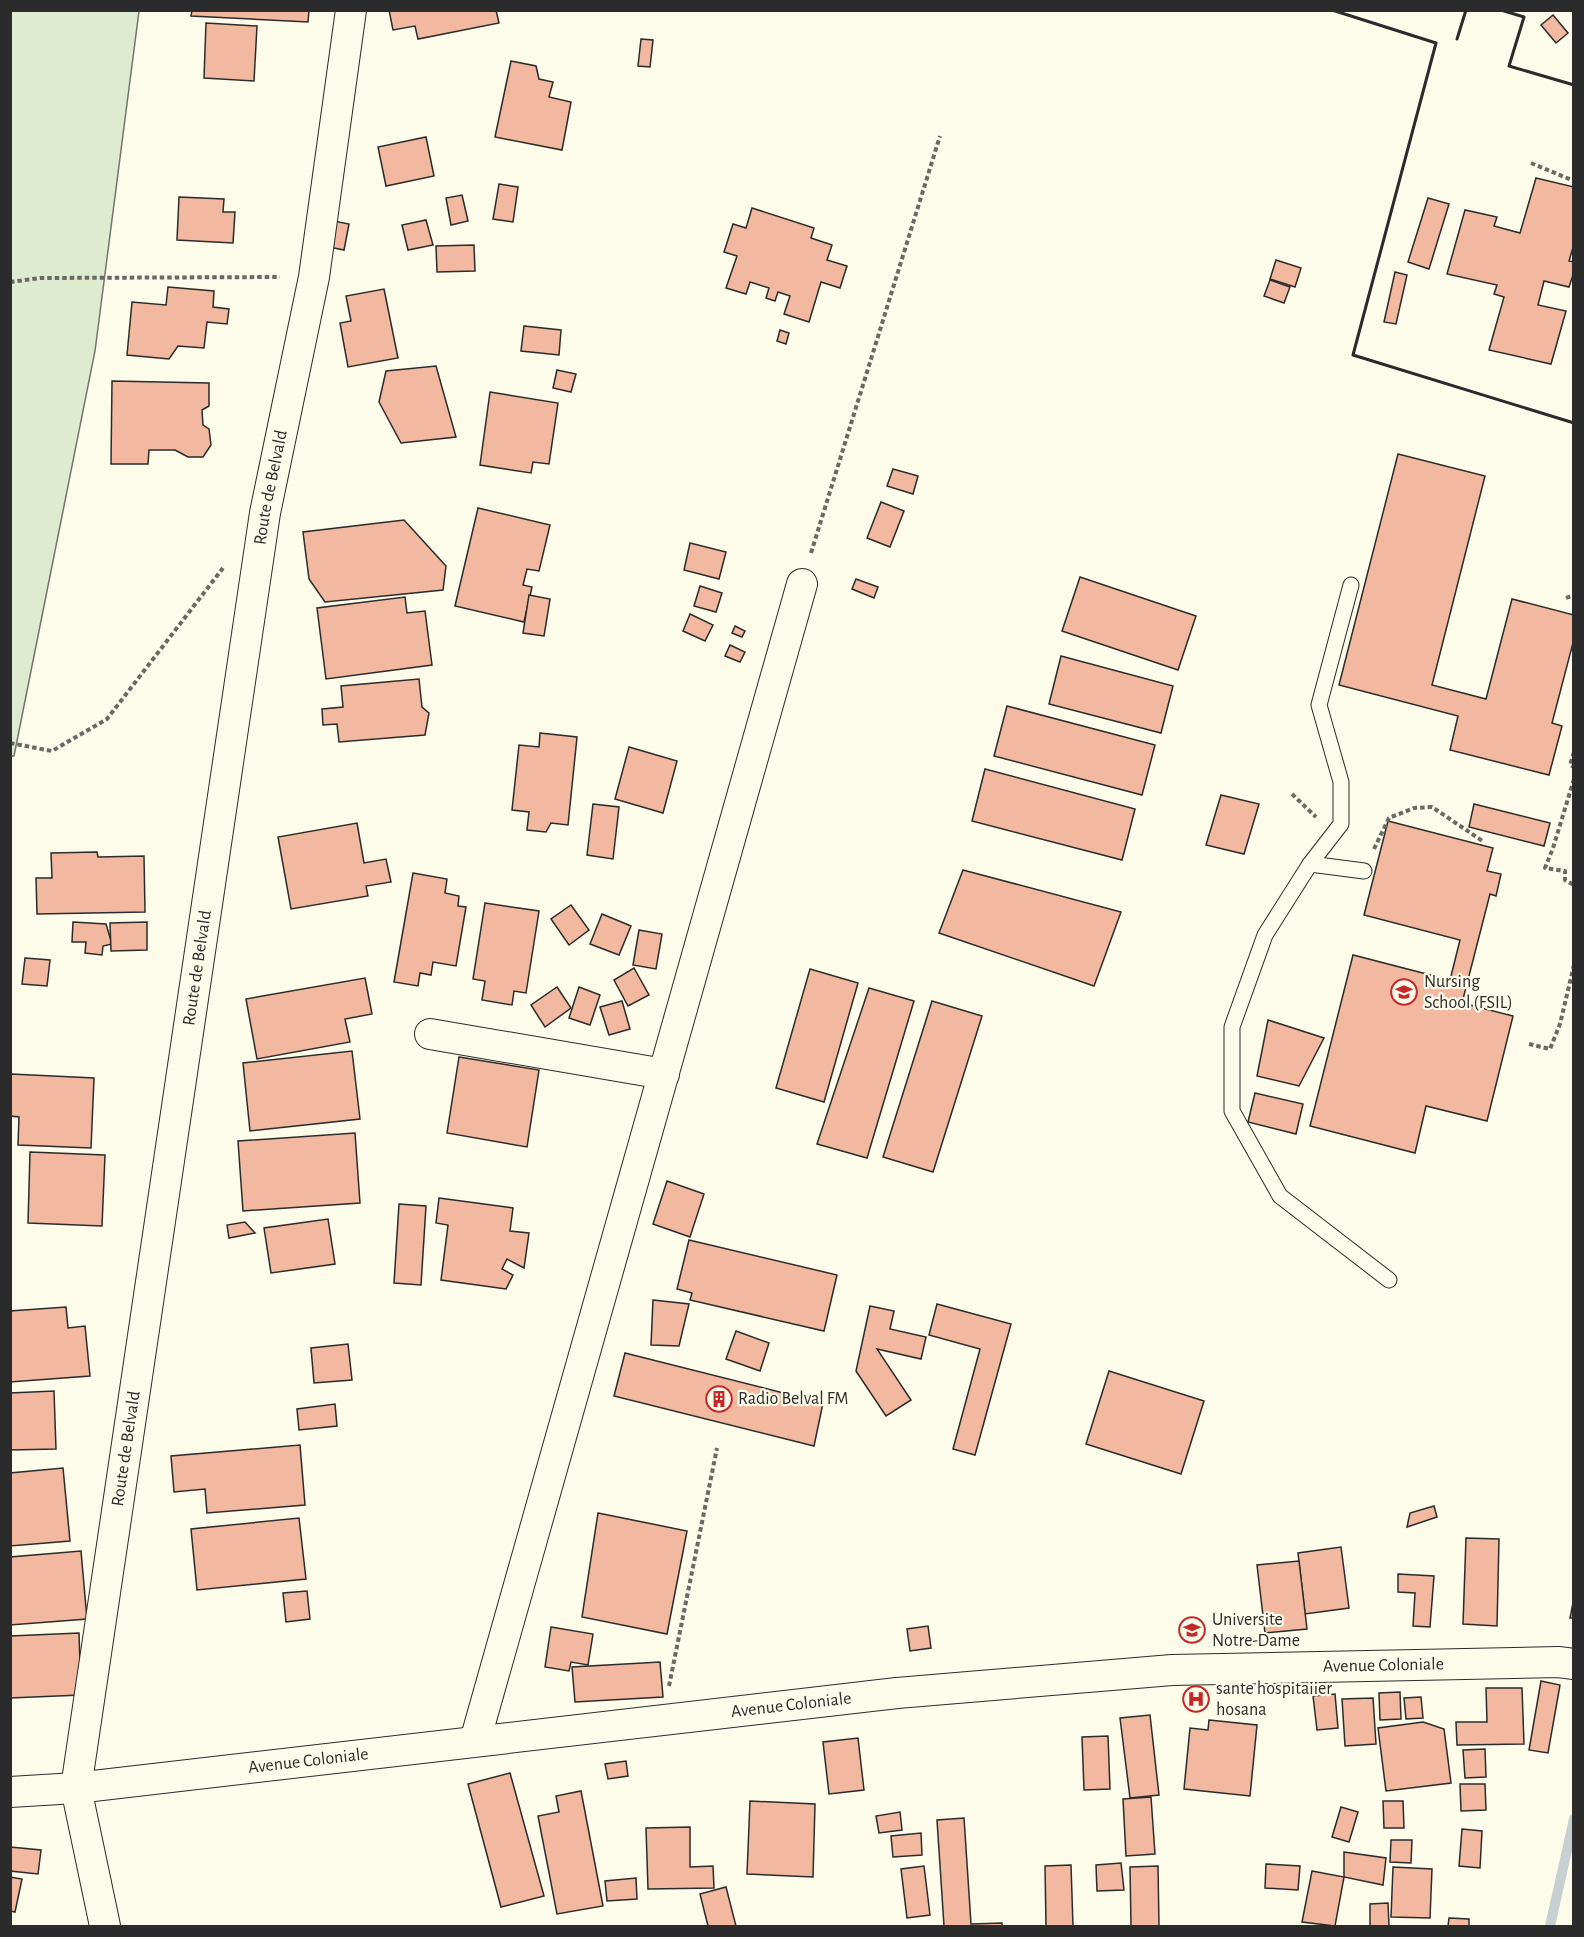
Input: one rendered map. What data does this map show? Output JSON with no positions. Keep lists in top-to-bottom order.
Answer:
{
  "streets": {
    "street": ["Route de Belvald", "Avenue Coloniale"]
  },
  "crossings": [
    ["Route de Belvald", "Avenue Coloniale"]
  ],
  "places": {
    "school or university": ["Nursing School (FSIL)", "Universite Notre-Dame"],
    "building": ["Radio Belval FM"],
    "hospital": ["sante hospitaiier hosana"]
  }
}
